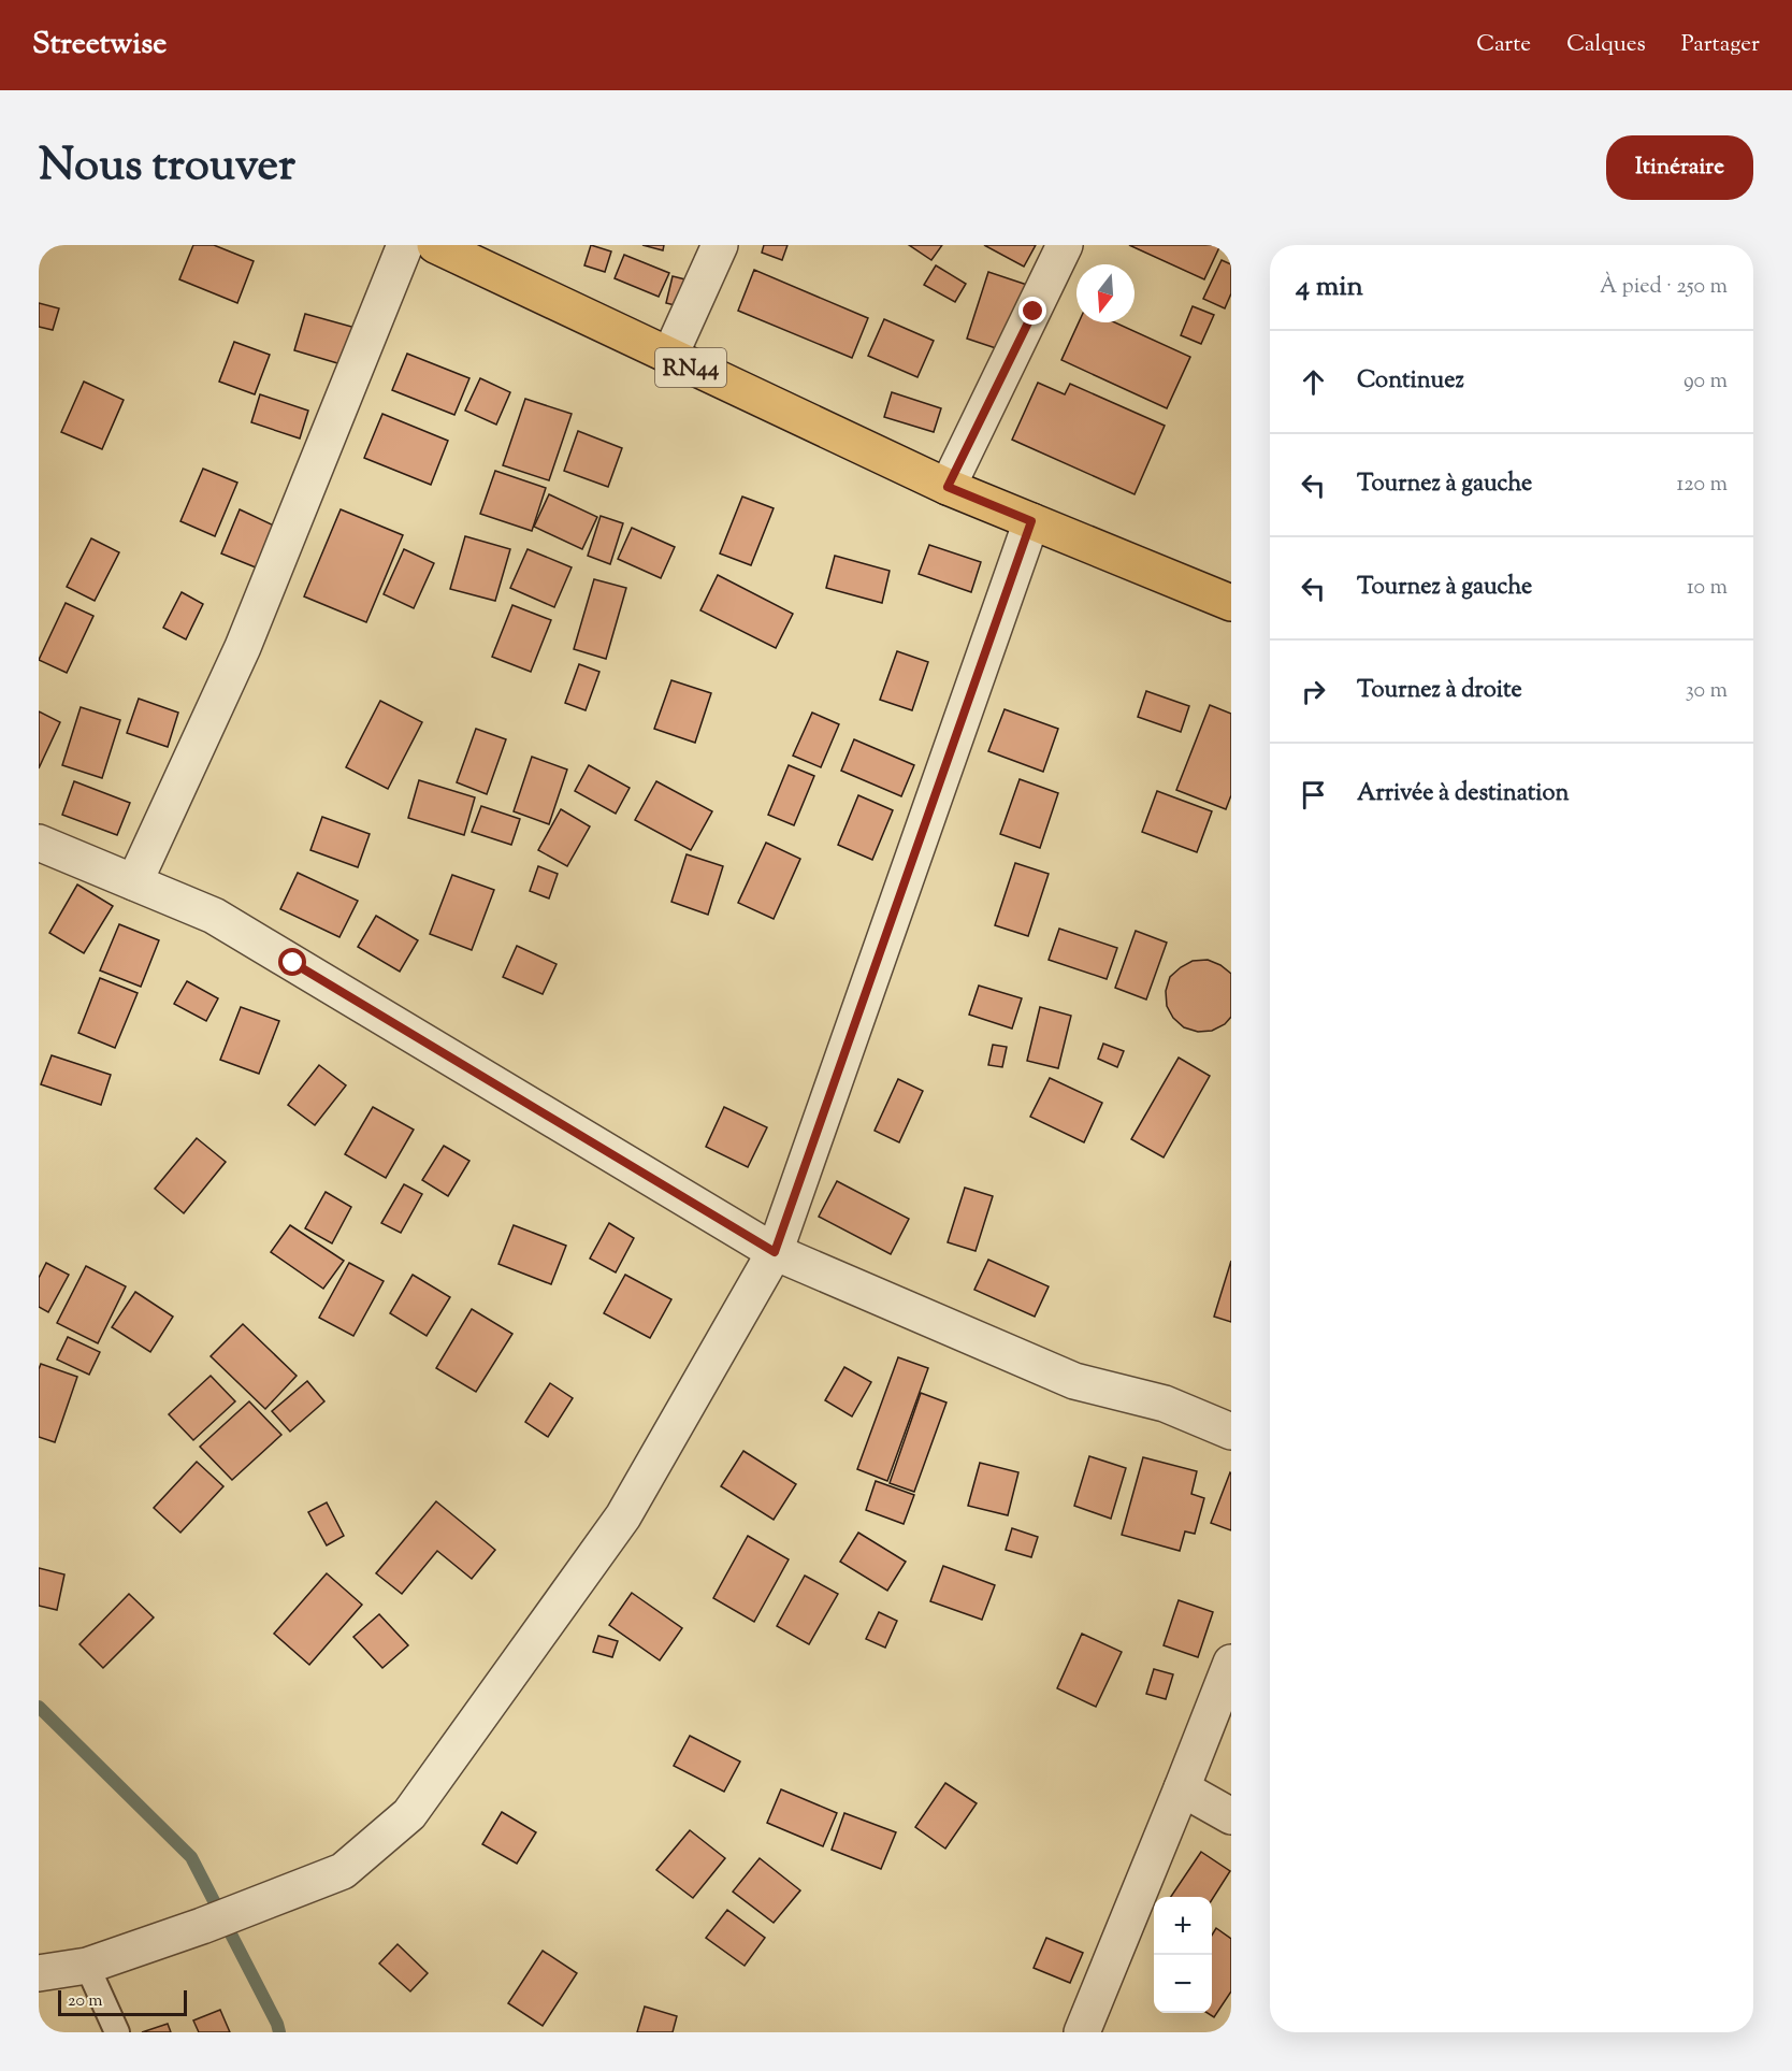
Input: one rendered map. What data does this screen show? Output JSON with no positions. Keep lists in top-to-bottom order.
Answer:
{
  "streets": {
    "main road": ["RN44"]
  },
  "scale_bar": "20 m",
  "north": "bottom",
  "page": {
    "header": "Streetwise",
    "nav": ["Carte", "Calques", "Partager"],
    "title": "Nous trouver",
    "buttons": "Itinéraire",
    "heading": ["4 min", "À pied · 250 m"],
    "list": [
      ["Continuez", "90 m"],
      ["Tournez à gauche", "120 m"],
      ["Tournez à gauche", "10 m"],
      ["Tournez à droite", "30 m"],
      "Arrivée à destination"
    ],
    "map_buttons": ["+", "−"],
    "scale": "20 m"
  }
}
